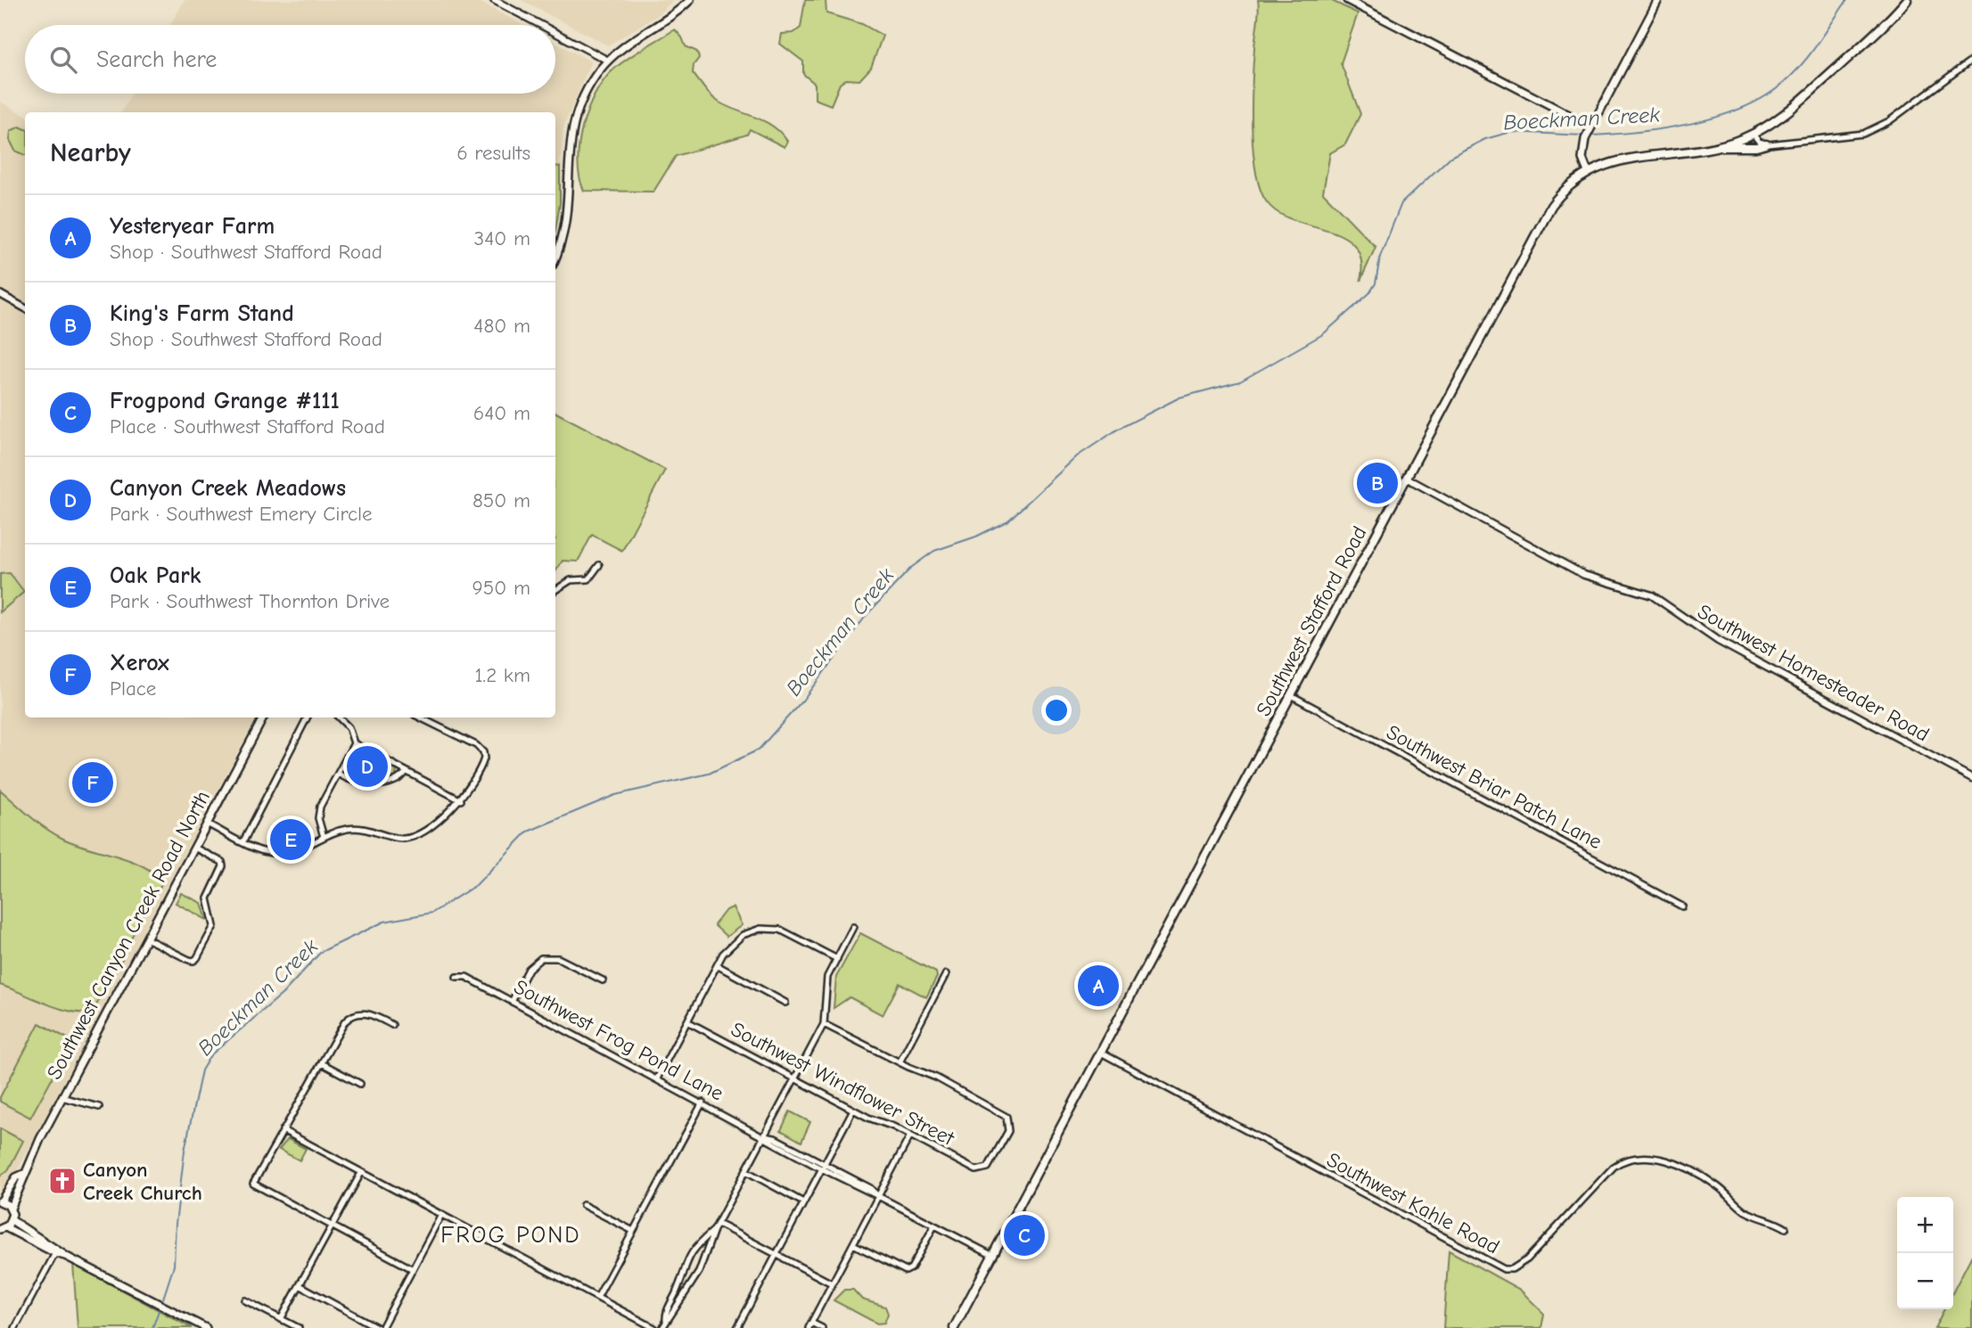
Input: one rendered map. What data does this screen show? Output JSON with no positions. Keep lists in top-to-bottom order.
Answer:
{
  "streets": {
    "main road": ["Southwest Stafford Road", "Southwest Canyon Creek Road North"],
    "street": [
      "Southwest Homesteader Road",
      "Southwest Briar Patch Lane",
      "Southwest Frog Pond Lane",
      "Southwest Windflower Street",
      "Southwest Kahle Road"
    ]
  },
  "crossings": [
    ["Southwest Stafford Road", "Southwest Homesteader Road"],
    ["Southwest Stafford Road", "Southwest Briar Patch Lane"],
    ["Southwest Stafford Road", "Southwest Frog Pond Lane"],
    ["Southwest Stafford Road", "Southwest Kahle Road"]
  ],
  "districts": ["FROG POND"],
  "water": ["Boeckman Creek"],
  "places": {
    "church": ["Canyon Creek Church"]
  },
  "page": {
    "search": "Search here",
    "heading": ["Nearby", "6 results"],
    "list": [
      {
        "mark": "A",
        "name": "Yesteryear Farm",
        "note": "Shop · Southwest Stafford Road",
        "value": "340 m"
      },
      {
        "mark": "B",
        "name": "King's Farm Stand",
        "note": "Shop · Southwest Stafford Road",
        "value": "480 m"
      },
      {
        "mark": "C",
        "name": "Frogpond Grange #111",
        "note": "Place · Southwest Stafford Road",
        "value": "640 m"
      },
      {
        "mark": "D",
        "name": "Canyon Creek Meadows",
        "note": "Park · Southwest Emery Circle",
        "value": "850 m"
      },
      {
        "mark": "E",
        "name": "Oak Park",
        "note": "Park · Southwest Thornton Drive",
        "value": "950 m"
      },
      {
        "mark": "F",
        "name": "Xerox",
        "note": "Place",
        "value": "1.2 km"
      }
    ],
    "pins": [
      "B",
      "D",
      "F",
      "E",
      "A",
      "C"
    ],
    "map_buttons": ["+", "−"]
  }
}
